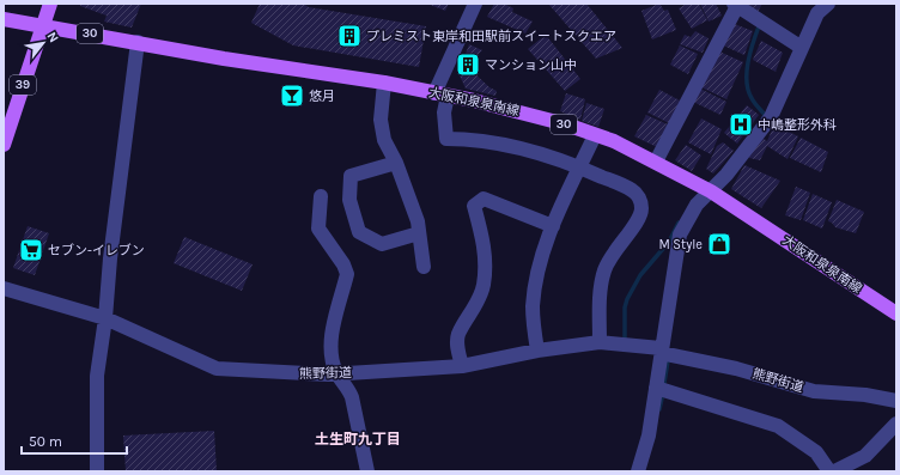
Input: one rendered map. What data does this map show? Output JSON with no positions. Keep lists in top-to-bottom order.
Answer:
{
  "streets": {
    "main road": ["30", "39", "大阪和泉泉南線"],
    "street": ["熊野街道"]
  },
  "crossings": [
    ["39", "大阪和泉泉南線"]
  ],
  "districts": ["土生町九丁目"],
  "places": {
    "building": ["プレミスト東岸和田駅前スイートスクエア", "マンション山中"],
    "bar": ["悠月"],
    "hospital": ["中嶋整形外科"],
    "shop": ["M Style"],
    "supermarket": ["セブン-イレブン"]
  },
  "scale_bar": "50 m",
  "north": "top right"
}
